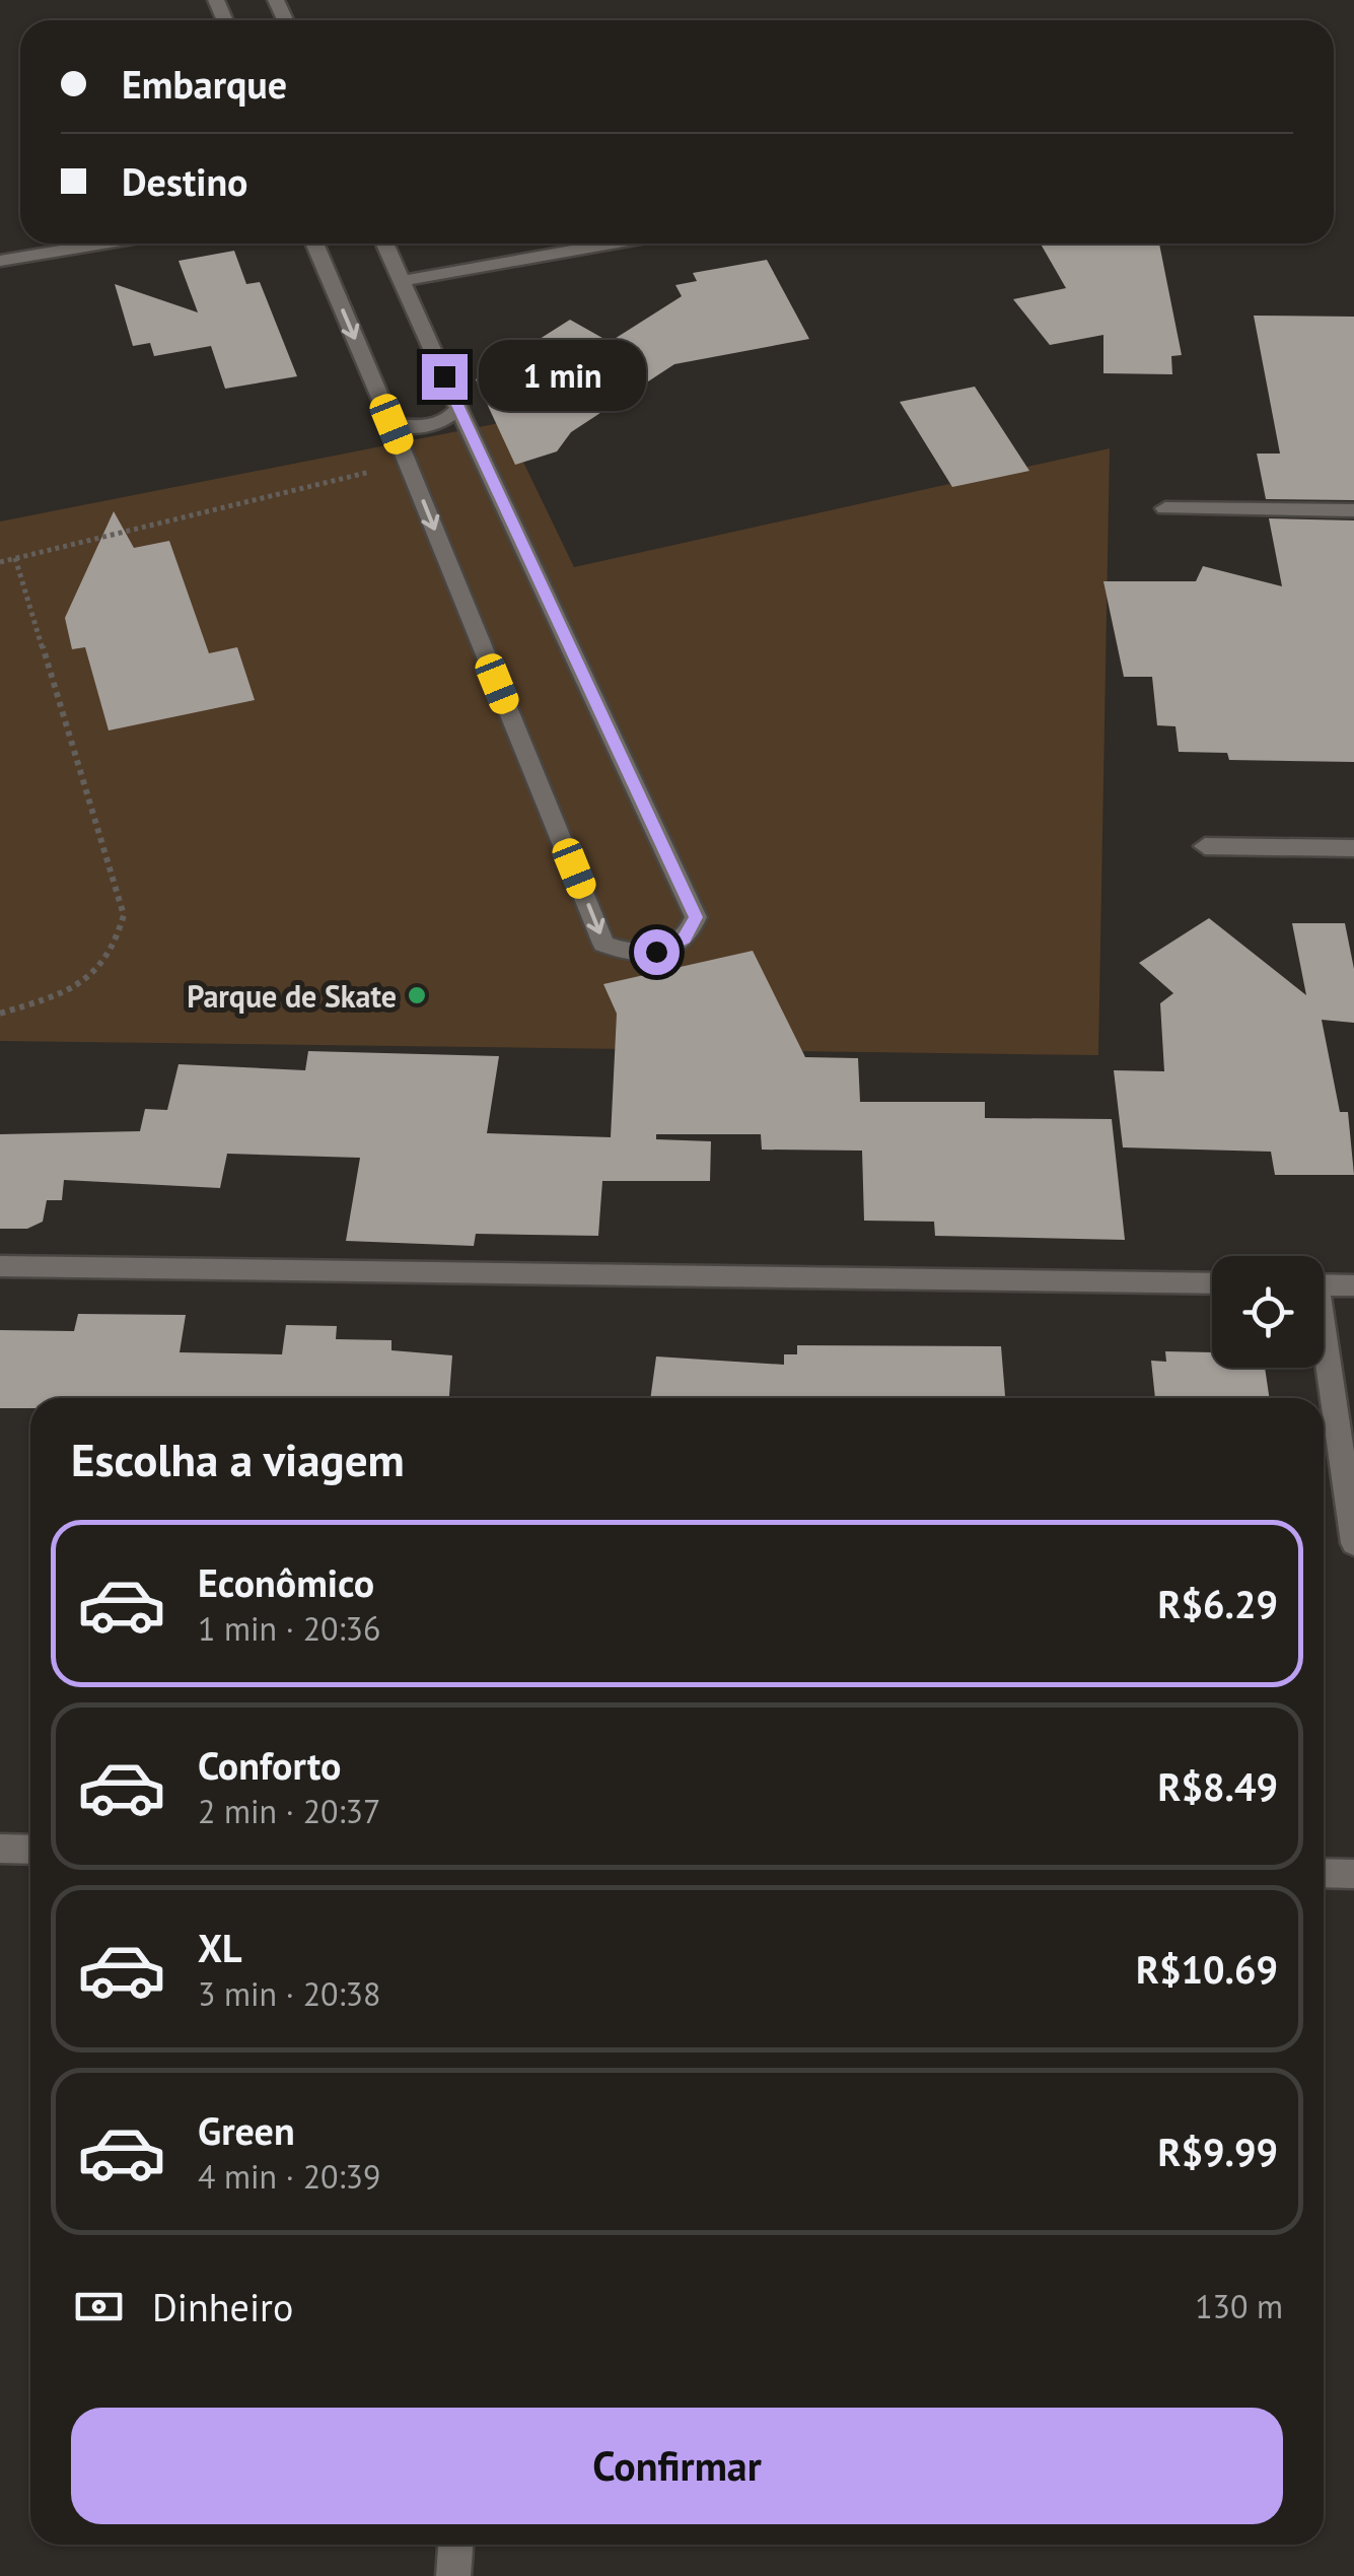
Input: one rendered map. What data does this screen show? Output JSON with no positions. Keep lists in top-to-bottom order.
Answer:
{
  "places": ["Parque de Skate"],
  "page": {
    "banner": ["Embarque", "Destino"],
    "bubble": "1 min",
    "heading": "Escolha a viagem",
    "list": [
      {
        "name": "Econômico",
        "note": "1 min · 20:36",
        "value": "R$6.29"
      },
      {
        "name": "Conforto",
        "note": "2 min · 20:37",
        "value": "R$8.49"
      },
      {
        "name": "XL",
        "note": "3 min · 20:38",
        "value": "R$10.69"
      },
      {
        "name": "Green",
        "note": "4 min · 20:39",
        "value": "R$9.99"
      }
    ],
    "pay": ["Dinheiro", "130 m"],
    "buttons": "Confirmar"
  }
}
